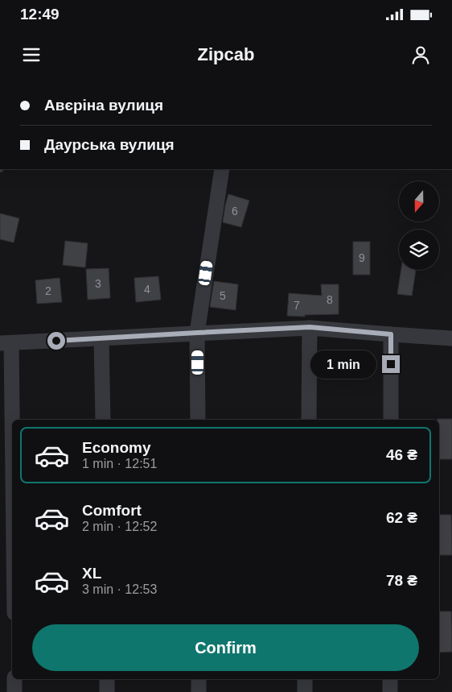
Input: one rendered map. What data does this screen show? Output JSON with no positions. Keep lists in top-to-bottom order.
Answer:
{
  "house_numbers": [
    "6",
    "9",
    "3",
    "4",
    "2",
    "5",
    "8",
    "7"
  ],
  "north": "bottom",
  "page": {
    "status": "12:49",
    "header": "Zipcab",
    "banner": ["Авєріна вулиця", "Даурська вулиця"],
    "bubble": "1 min",
    "list": [
      {
        "name": "Economy",
        "note": "1 min · 12:51",
        "value": "46 ₴"
      },
      {
        "name": "Comfort",
        "note": "2 min · 12:52",
        "value": "62 ₴"
      },
      {
        "name": "XL",
        "note": "3 min · 12:53",
        "value": "78 ₴"
      }
    ],
    "buttons": "Confirm"
  }
}
